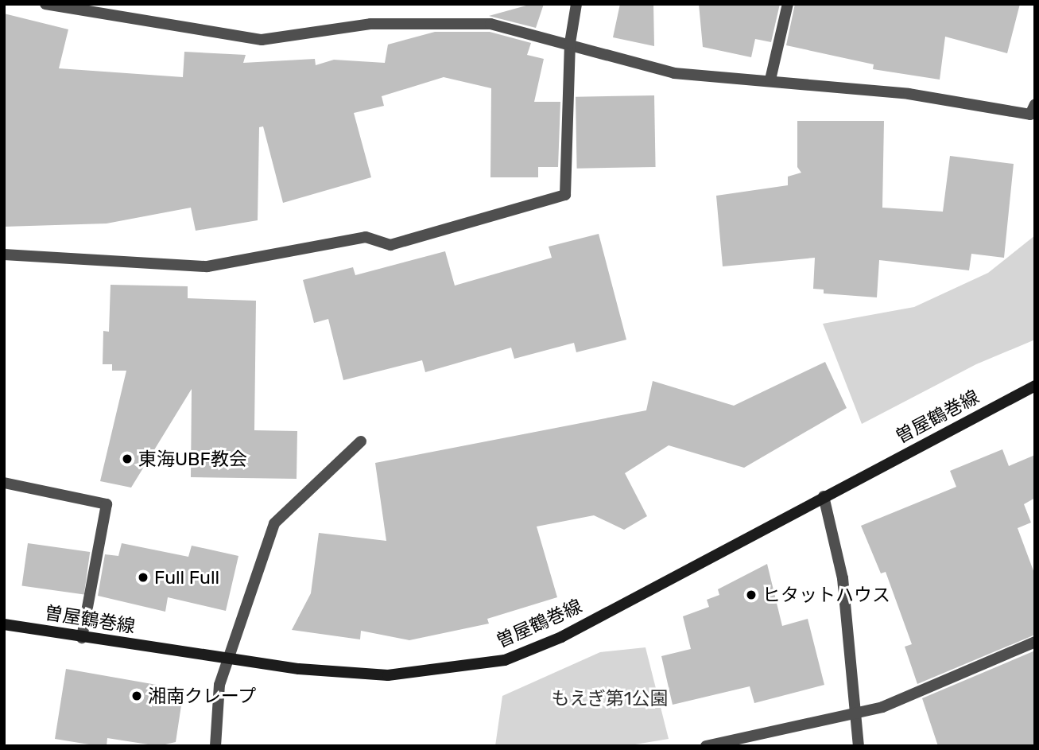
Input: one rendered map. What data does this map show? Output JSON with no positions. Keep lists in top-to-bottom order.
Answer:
{
  "streets": {
    "main road": ["曽屋鶴巻線"]
  },
  "parks": ["もえぎ第1公園"],
  "places": [
    "東海UBF教会",
    "Full Full",
    "ヒタットハウス",
    "湘南クレープ"
  ]
}
